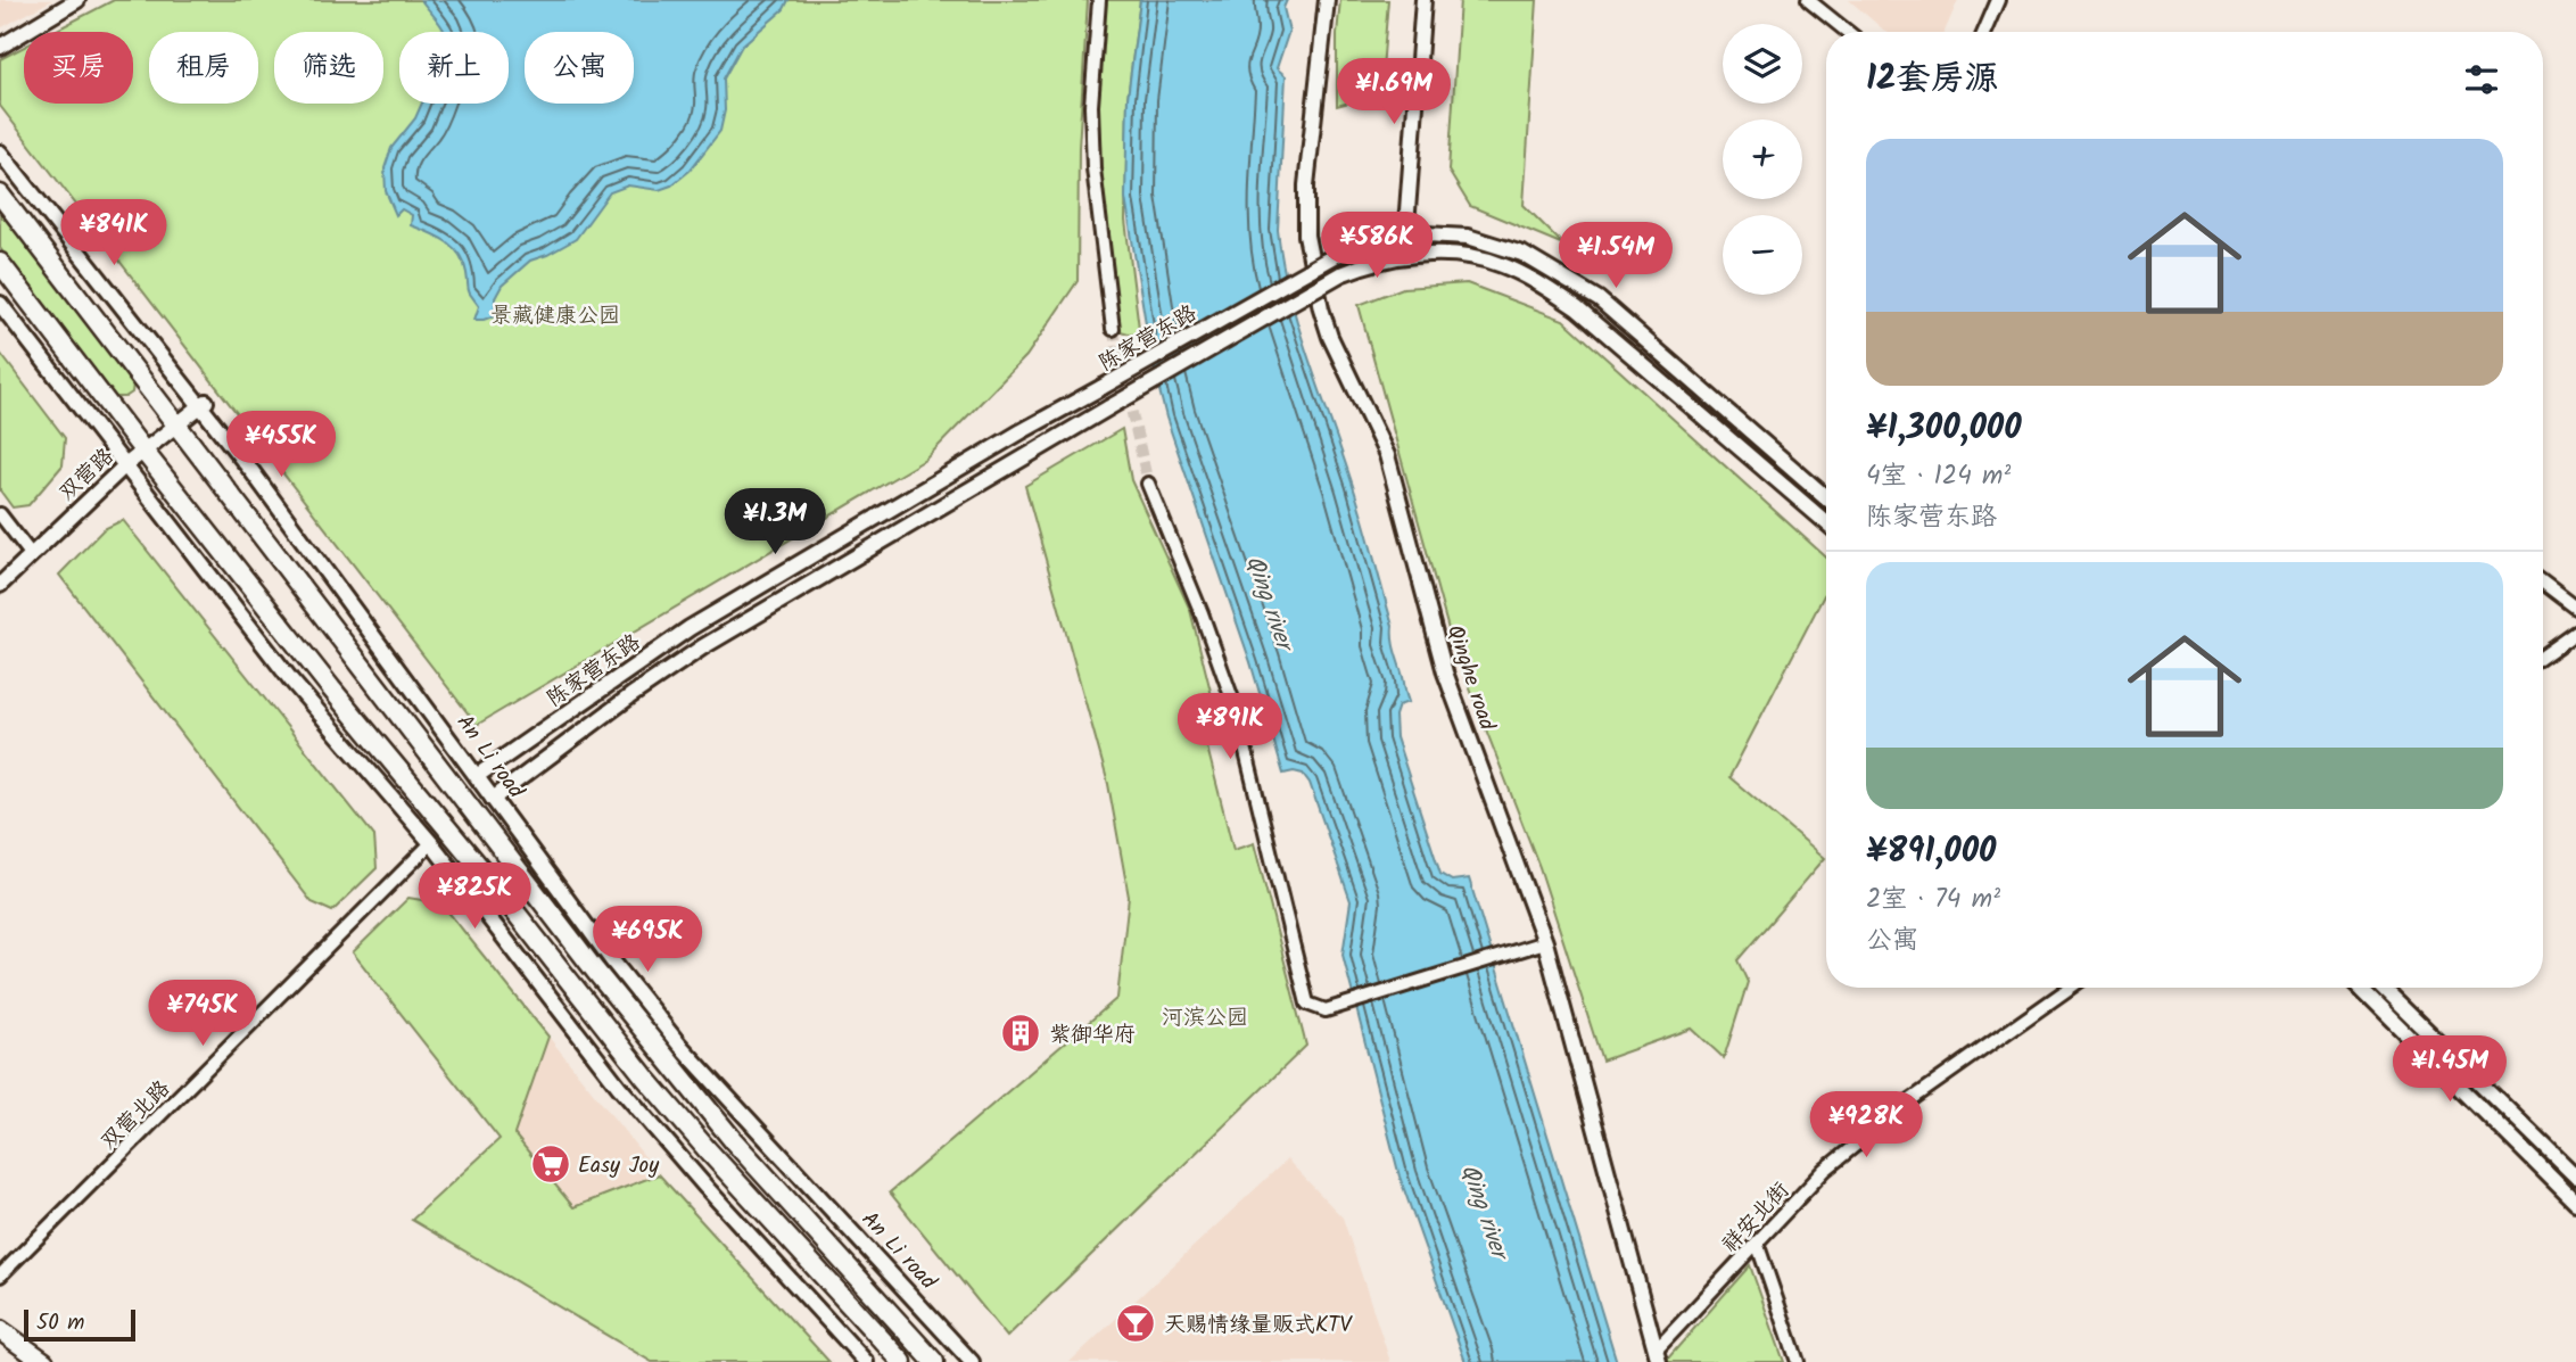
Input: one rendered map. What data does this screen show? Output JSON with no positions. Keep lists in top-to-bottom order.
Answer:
{
  "streets": {
    "street": [
      "陈家营东路",
      "双营路",
      "Qinghe road",
      "An Li road",
      "双营北路",
      "祥安北街"
    ]
  },
  "crossings": [
    ["陈家营东路", "An Li road"],
    ["双营路", "An Li road"],
    ["Qinghe road", "祥安北街"]
  ],
  "water": ["Qing river"],
  "parks": ["景藏健康公园", "河滨公园"],
  "places": {
    "building": ["紫御华府"],
    "supermarket": ["Easy Joy"],
    "bar": ["天赐情缘量贩式KTV"]
  },
  "scale_bar": "50 m",
  "page": {
    "map_buttons": ["+", "−"],
    "chip": [
      "买房",
      "租房",
      "筛选",
      "新上",
      "公寓"
    ],
    "heading": "12套房源",
    "price": [
      "¥1.69M",
      "¥841K",
      "¥586K",
      "¥1.54M",
      "¥455K",
      "¥1.3M",
      "¥891K",
      "¥825K",
      "¥695K",
      "¥745K",
      "¥1.45M",
      "¥928K"
    ],
    "list": [
      {
        "name": "¥1,300,000",
        "note": "4室 · 124 m² · 陈家营东路"
      },
      {
        "name": "¥891,000",
        "note": "2室 · 74 m² · 公寓"
      }
    ],
    "scale": "50 m"
  }
}
